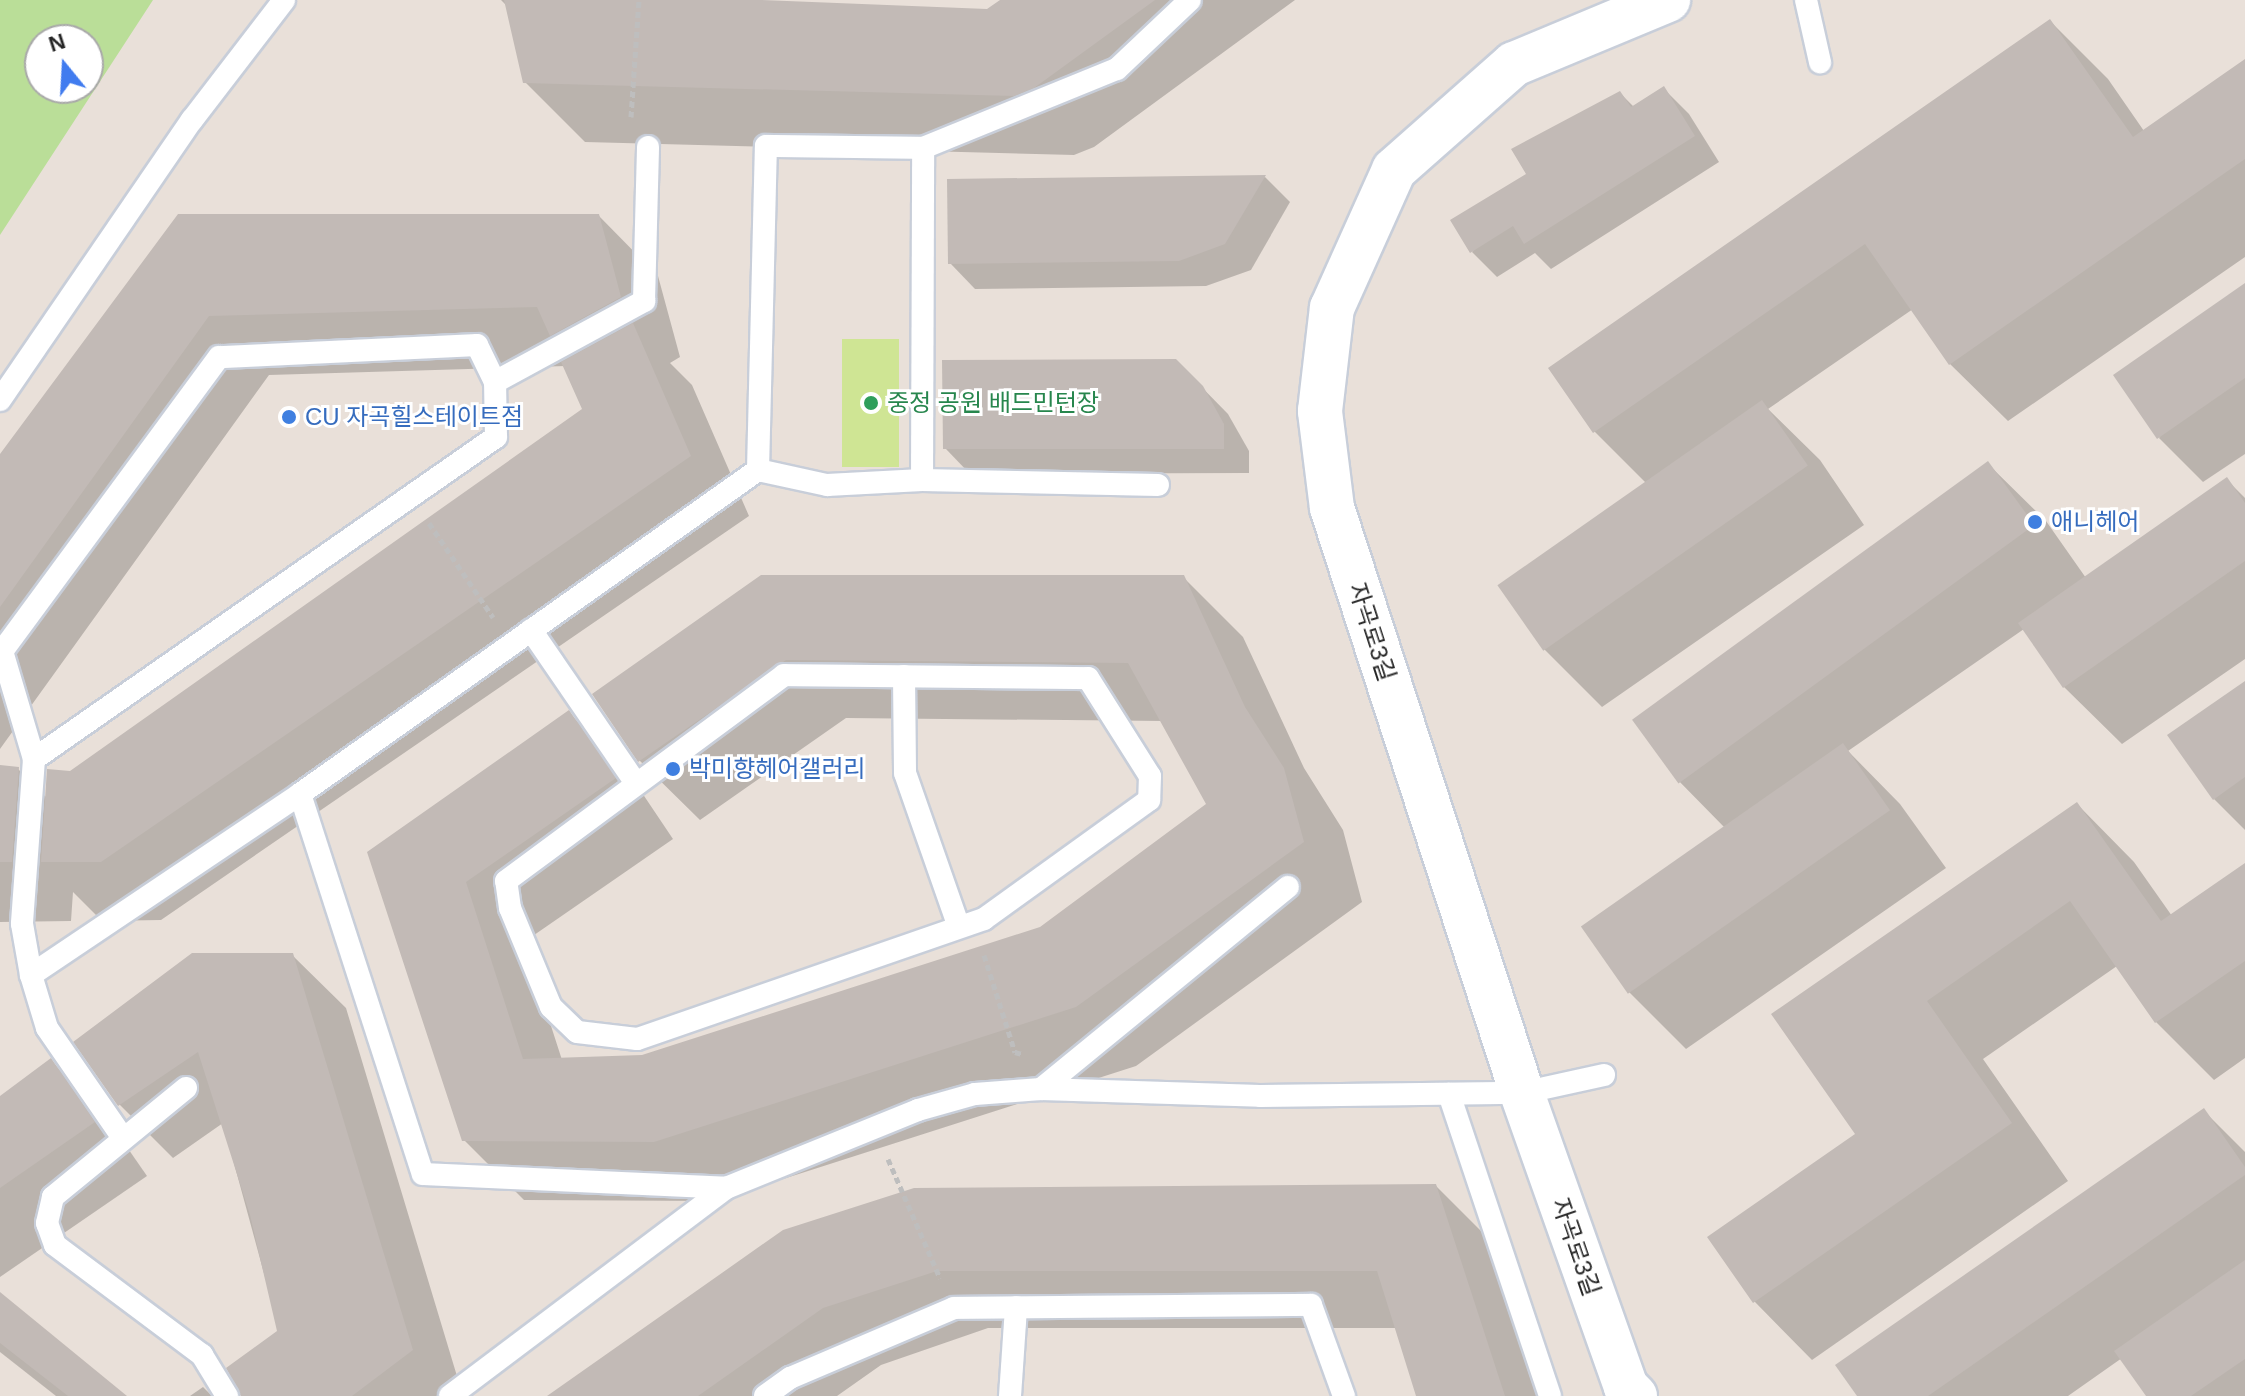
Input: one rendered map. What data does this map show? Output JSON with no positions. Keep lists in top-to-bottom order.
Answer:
{
  "streets": {
    "street": ["자곡로3길"]
  },
  "places": [
    "중정 공원 배드민턴장",
    "CU 자곡힐스테이트점",
    "애니헤어",
    "박미향헤어갤러리"
  ],
  "north": "top"
}
